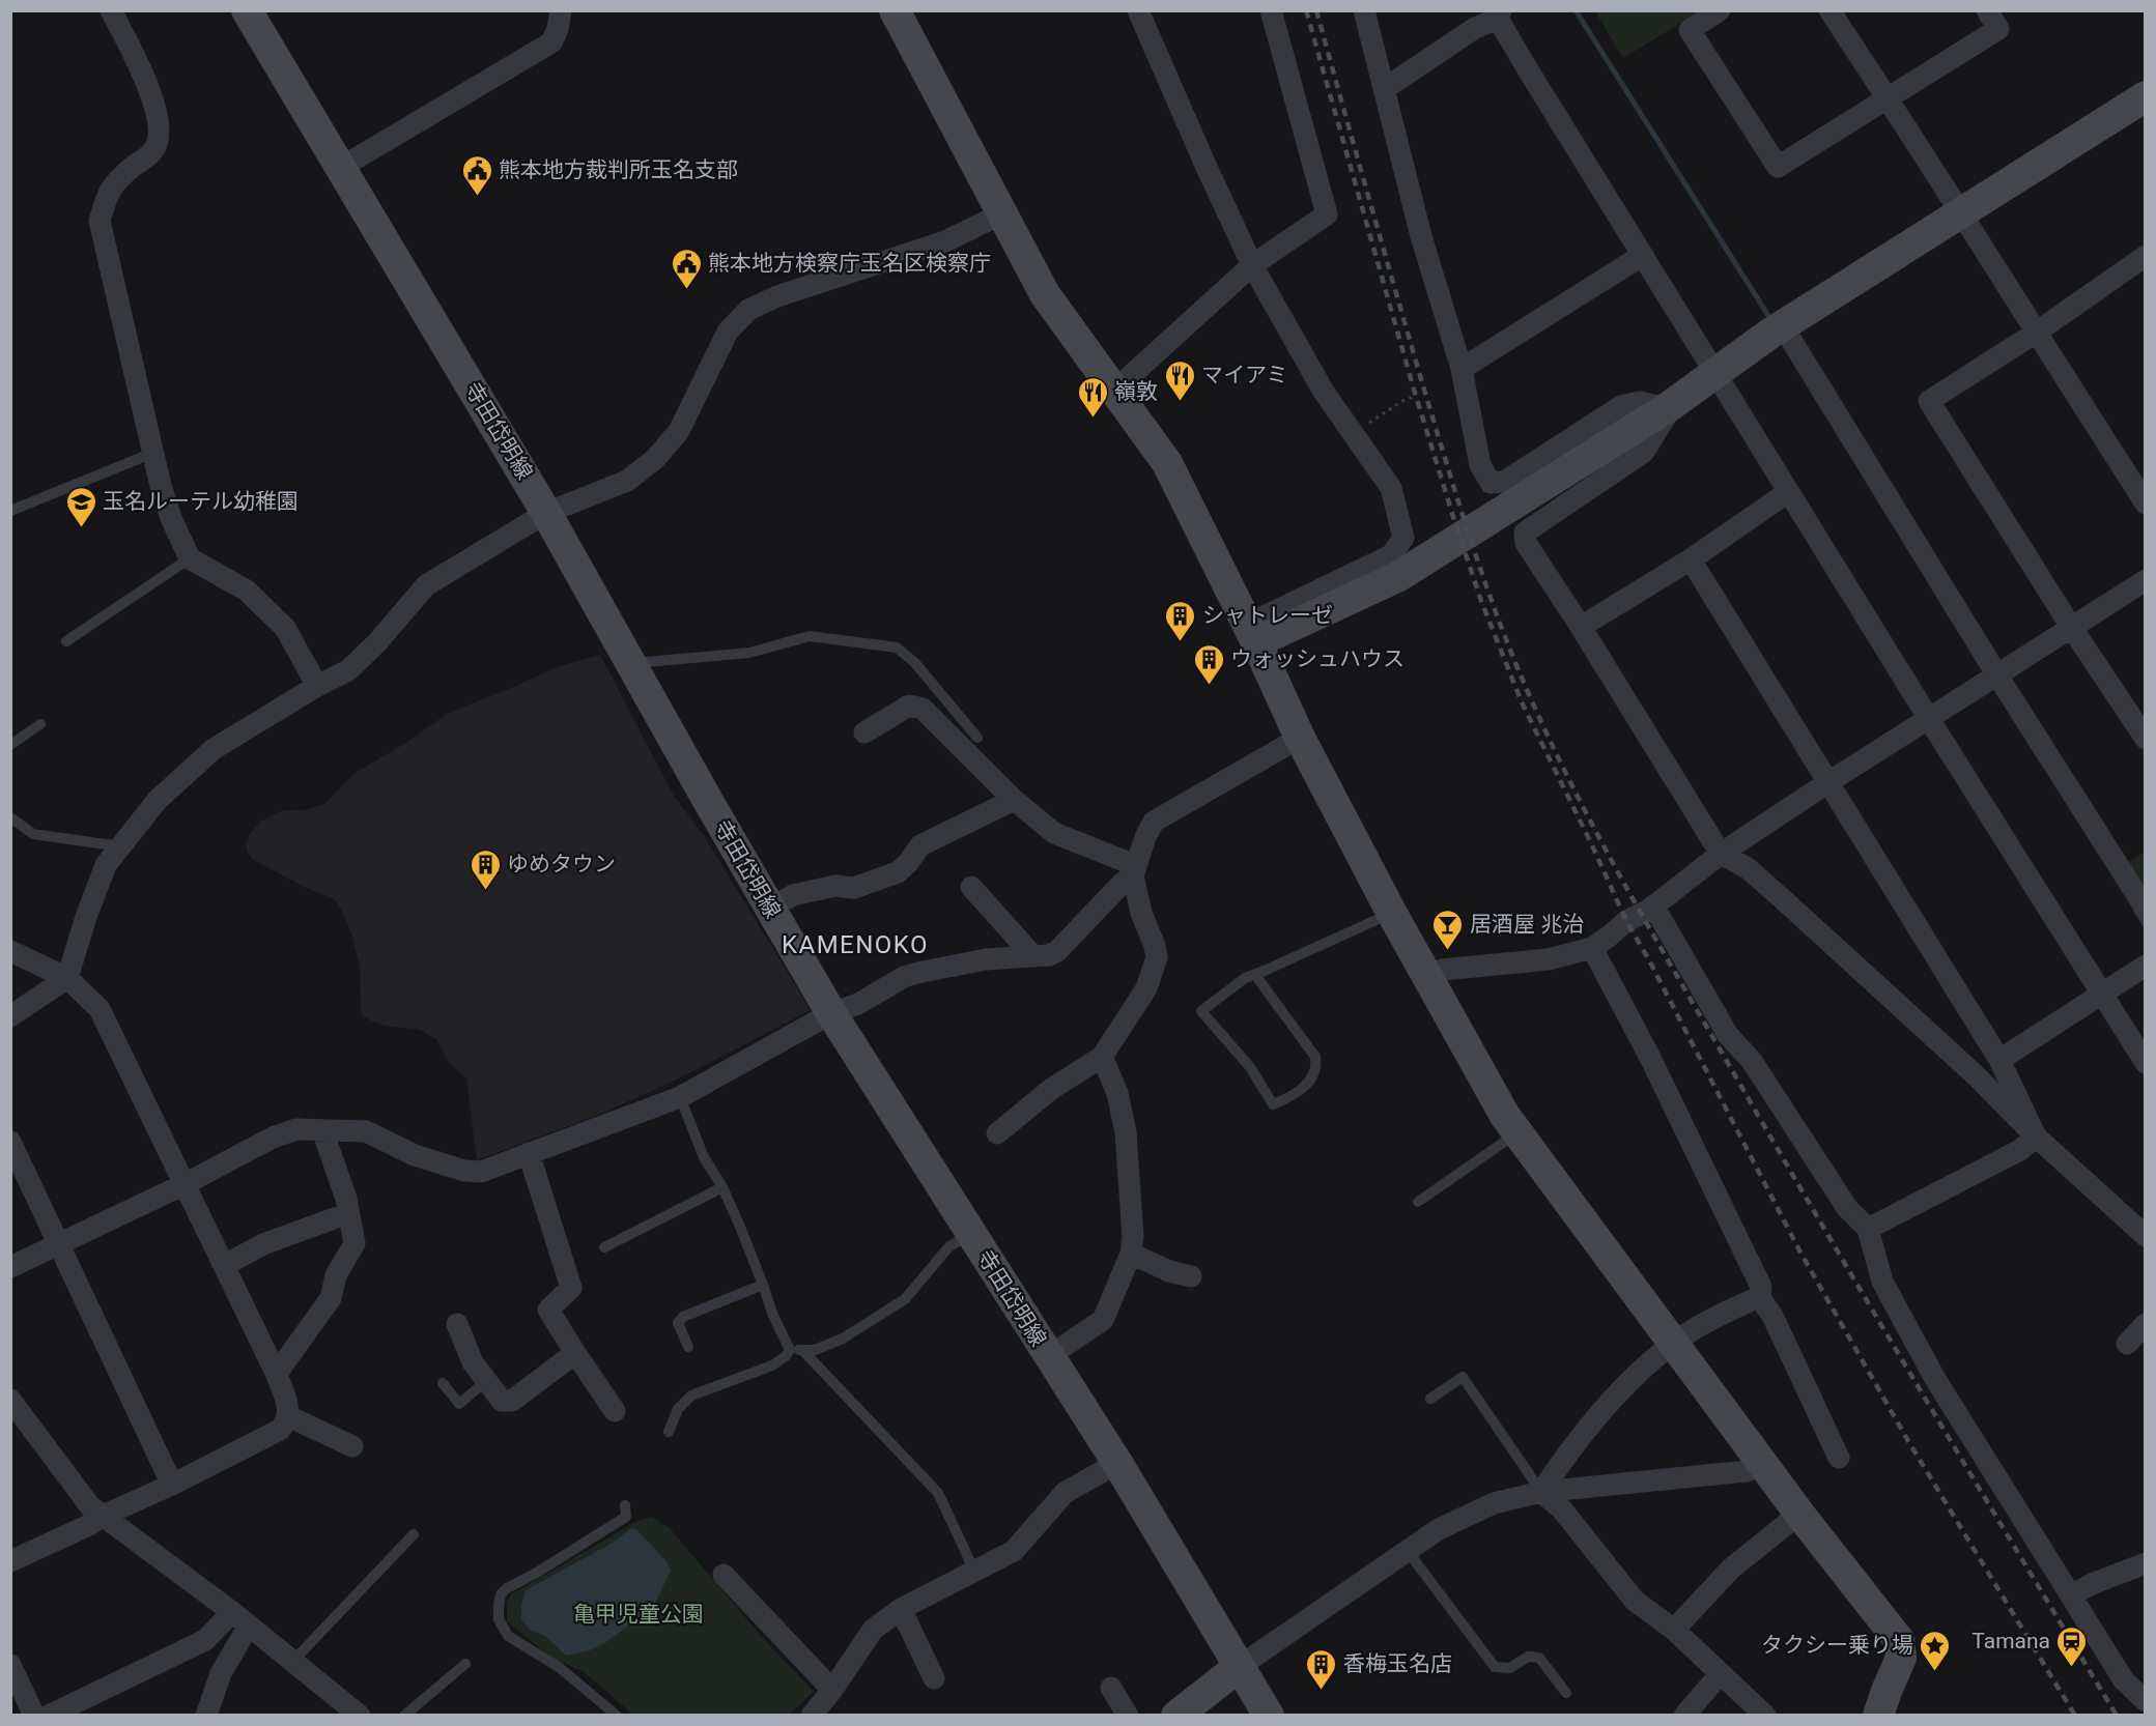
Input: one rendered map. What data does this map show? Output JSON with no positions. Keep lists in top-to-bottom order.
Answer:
{
  "streets": {
    "street": ["寺田岱明線"]
  },
  "districts": ["KAMENOKO"],
  "parks": ["亀甲児童公園"],
  "places": {
    "public building": ["熊本地方裁判所玉名支部", "熊本地方検察庁玉名区検察庁"],
    "restaurant": ["マイアミ", "嶺敦"],
    "school or university": ["玉名ルーテル幼稚園"],
    "building": [
      "シャトレーゼ",
      "ウォッシュハウス",
      "ゆめタウン",
      "香梅玉名店"
    ],
    "bar": ["居酒屋 兆治"],
    "station": ["Tamana"],
    "place": ["タクシー乗り場"]
  }
}
